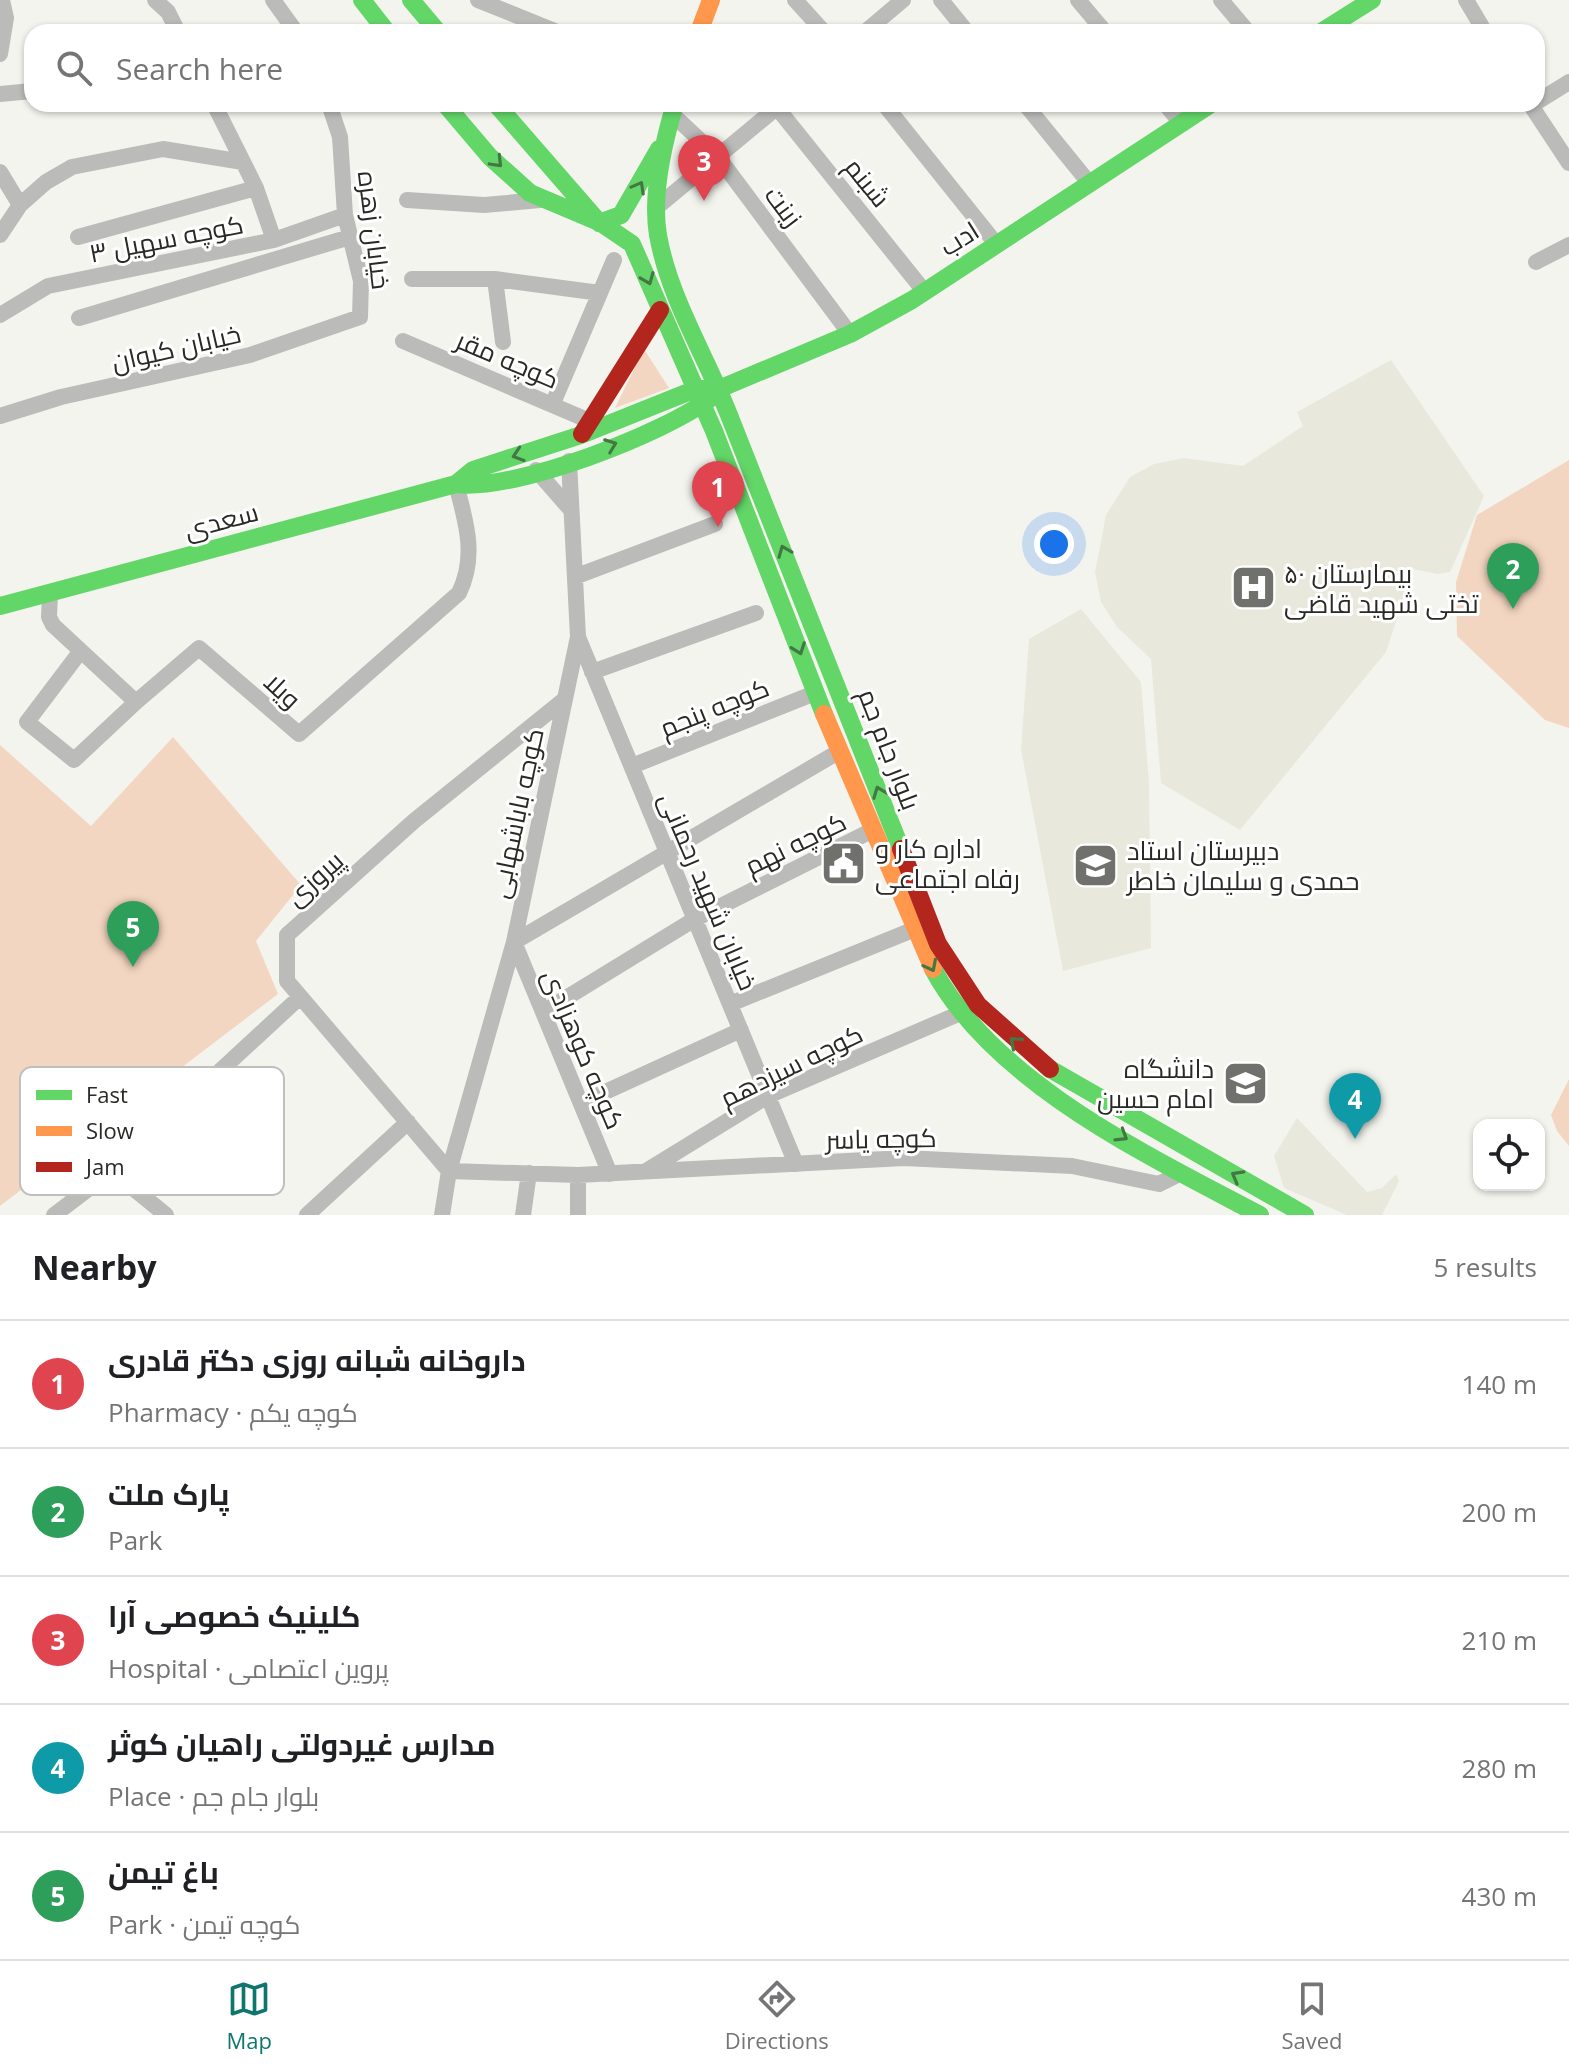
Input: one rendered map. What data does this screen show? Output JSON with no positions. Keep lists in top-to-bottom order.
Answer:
{
  "streets": {
    "main road": ["ادب", "سعدی", "بلوار جام جم"],
    "street": [
      "شبنم",
      "زینت",
      "خیابان زهره",
      "کوچه سهیل ۳",
      "خیابان کیوان",
      "کوچه مقر",
      "ویلا",
      "کوچه پنجم",
      "کوچه باباشهابی",
      "کوچه نهم",
      "پیروزی",
      "خیابان شهید رحمانی",
      "کوچه کوهزادی",
      "کوچه سیزدهم",
      "کوچه یاسر"
    ]
  },
  "crossings": [
    ["شبنم", "ادب"],
    ["زینت", "ادب"],
    ["خیابان زهره", "کوچه سهیل ۳"],
    ["خیابان زهره", "خیابان کیوان"],
    ["ادب", "بلوار جام جم"],
    ["کوچه مقر", "سعدی"],
    ["سعدی", "ویلا"],
    ["سعدی", "بلوار جام جم"],
    ["سعدی", "کوچه باباشهابی"],
    ["کوچه پنجم", "بلوار جام جم"],
    ["کوچه پنجم", "خیابان شهید رحمانی"],
    ["بلوار جام جم", "کوچه نهم"],
    ["بلوار جام جم", "کوچه سیزدهم"],
    ["بلوار جام جم", "کوچه یاسر"],
    ["کوچه باباشهابی", "پیروزی"],
    ["کوچه باباشهابی", "خیابان شهید رحمانی"],
    ["کوچه باباشهابی", "کوچه کوهزادی"],
    ["کوچه باباشهابی", "کوچه یاسر"],
    ["کوچه نهم", "خیابان شهید رحمانی"],
    ["کوچه نهم", "کوچه کوهزادی"],
    ["پیروزی", "کوچه یاسر"],
    ["خیابان شهید رحمانی", "کوچه سیزدهم"],
    ["خیابان شهید رحمانی", "کوچه یاسر"],
    ["کوچه کوهزادی", "کوچه یاسر"],
    ["کوچه سیزدهم", "کوچه یاسر"]
  ],
  "places": {
    "hospital": ["بیمارستان ۵۰ تختی شهید قاضی"],
    "public building": ["اداره کار و رفاه اجتماعی"],
    "school or university": ["دبیرستان استاد حمدی و سلیمان خاطر", "دانشگاه امام حسین"]
  },
  "legend": ["Fast", "Slow", "Jam"],
  "page": {
    "search": "Search here",
    "pins": [
      "3",
      "1",
      "2",
      "5",
      "4"
    ],
    "heading": ["Nearby", "5 results"],
    "list": [
      {
        "mark": "1",
        "name": "داروخانه شبانه روزی دکتر قادری",
        "note": "Pharmacy · کوچه یکم",
        "value": "140 m"
      },
      {
        "mark": "2",
        "name": "پارک ملت",
        "note": "Park",
        "value": "200 m"
      },
      {
        "mark": "3",
        "name": "کلینیک خصوصی آرا",
        "note": "Hospital · پروین اعتصامی",
        "value": "210 m"
      },
      {
        "mark": "4",
        "name": "مدارس غیردولتی راهیان کوثر",
        "note": "Place · بلوار جام جم",
        "value": "280 m"
      },
      {
        "mark": "5",
        "name": "باغ تیمن",
        "note": "Park · کوچه تیمن",
        "value": "430 m"
      }
    ],
    "nav": ["Map", "Directions", "Saved"]
  }
}
